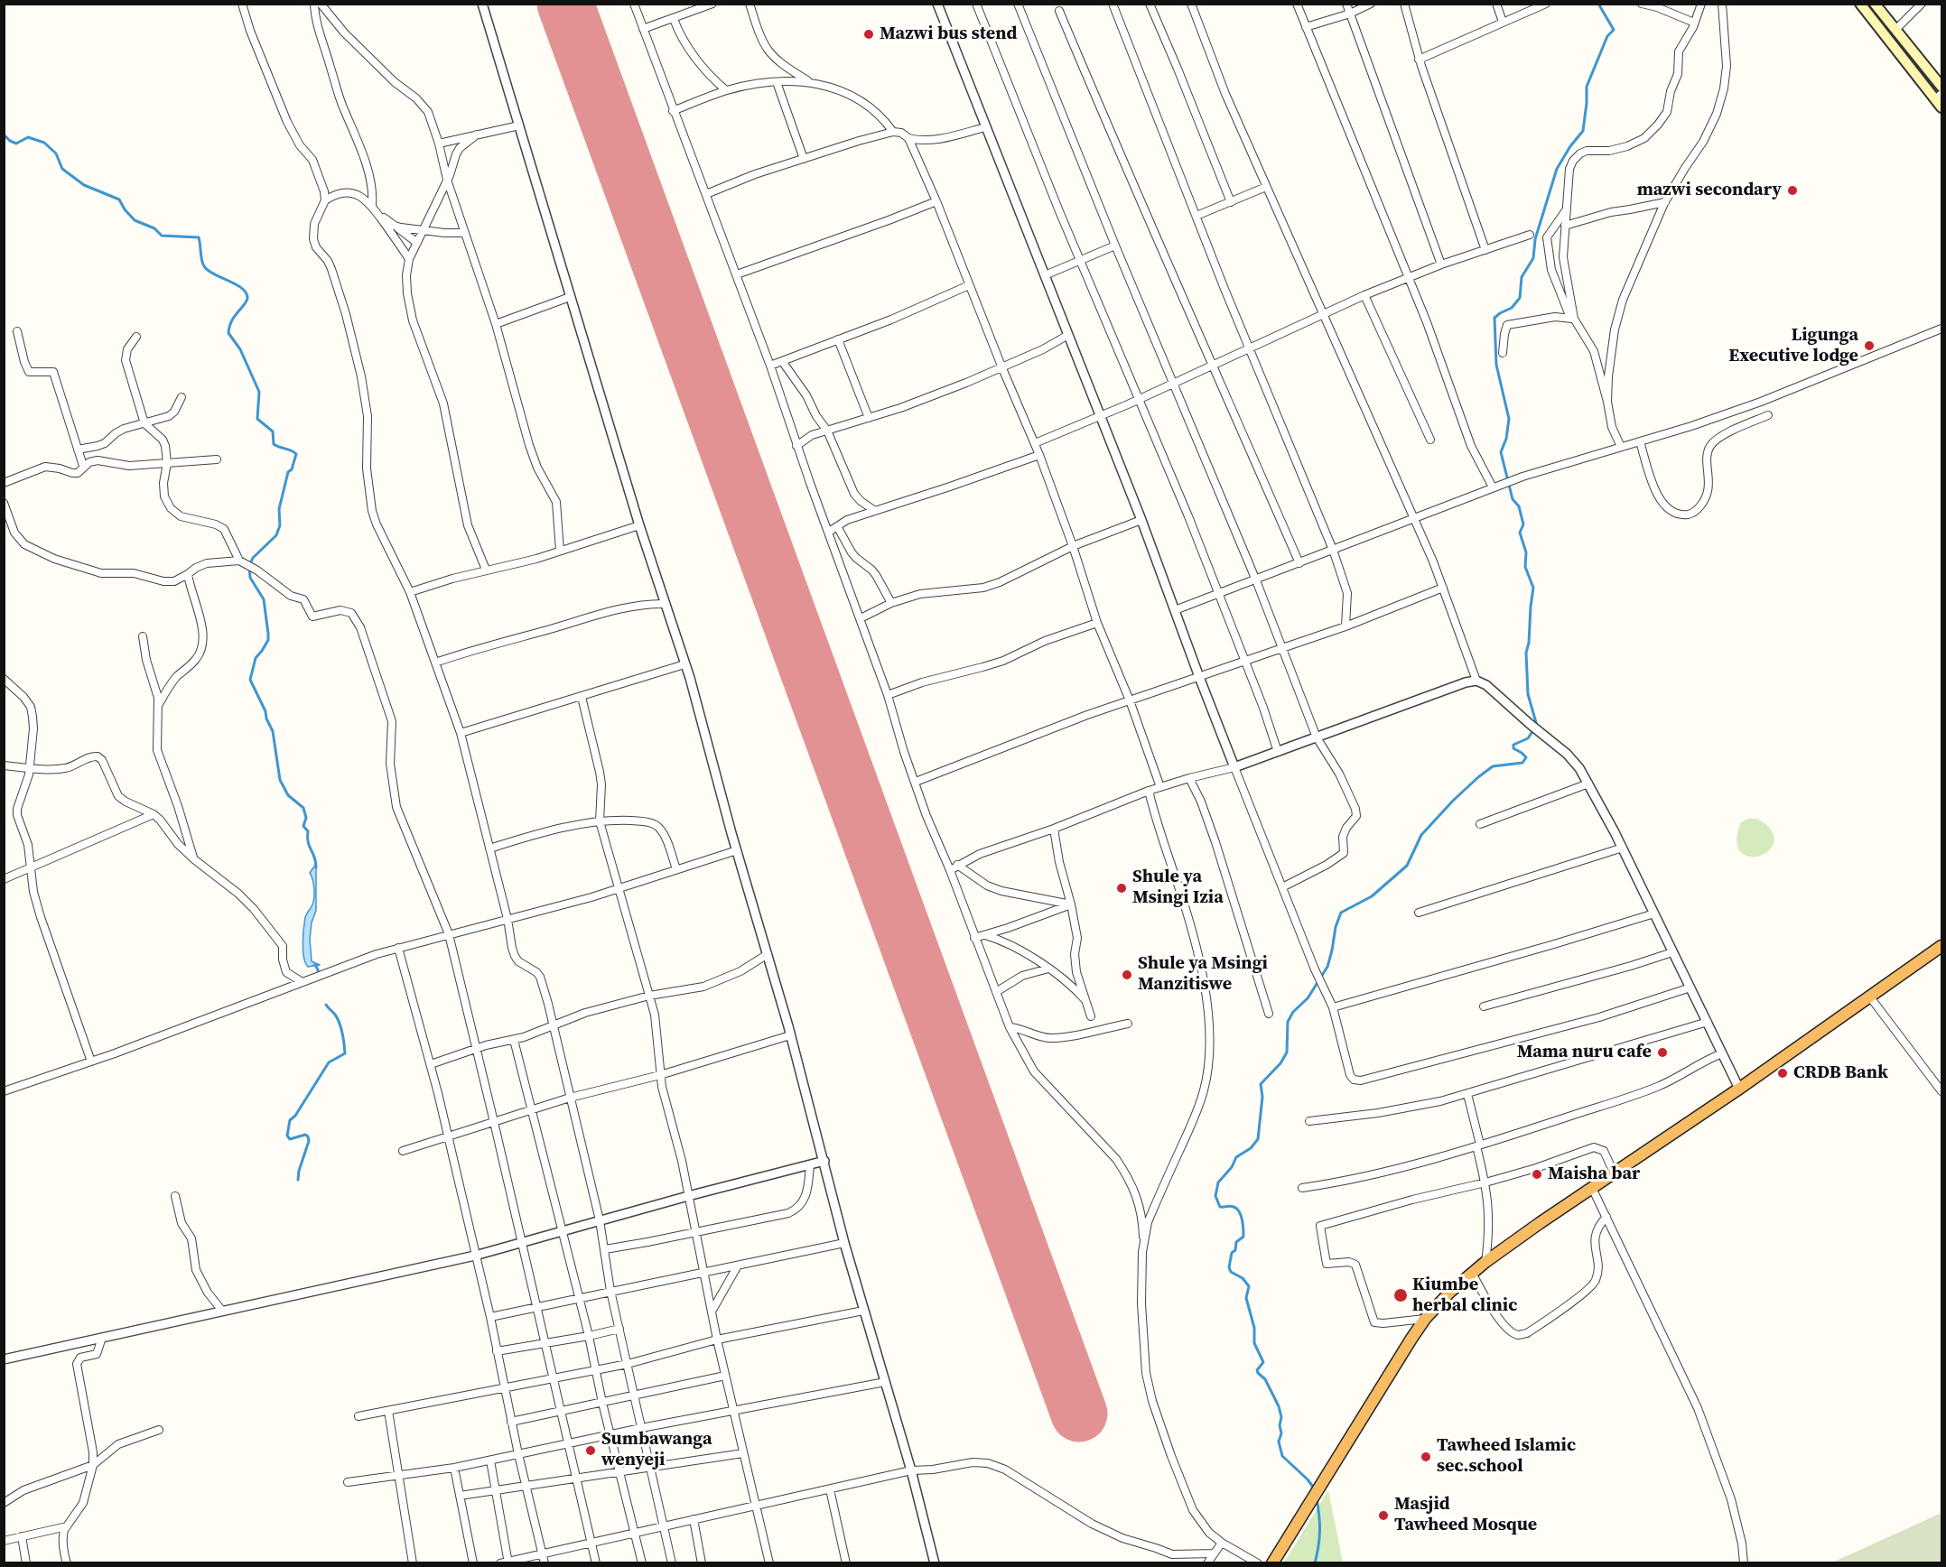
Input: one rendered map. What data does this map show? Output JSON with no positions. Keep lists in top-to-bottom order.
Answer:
{
  "places": [
    "Mazwi bus stend",
    "mazwi secondary",
    "Ligunga Executive lodge",
    "Shule ya Msingi Izia",
    "Shule ya Msingi Manzitiswe",
    "Mama nuru cafe",
    "CRDB Bank",
    "Maisha bar",
    "Kiumbe herbal clinic",
    "Sumbawanga wenyeji",
    "Tawheed Islamic sec.school",
    "Masjid Tawheed Mosque"
  ]
}
